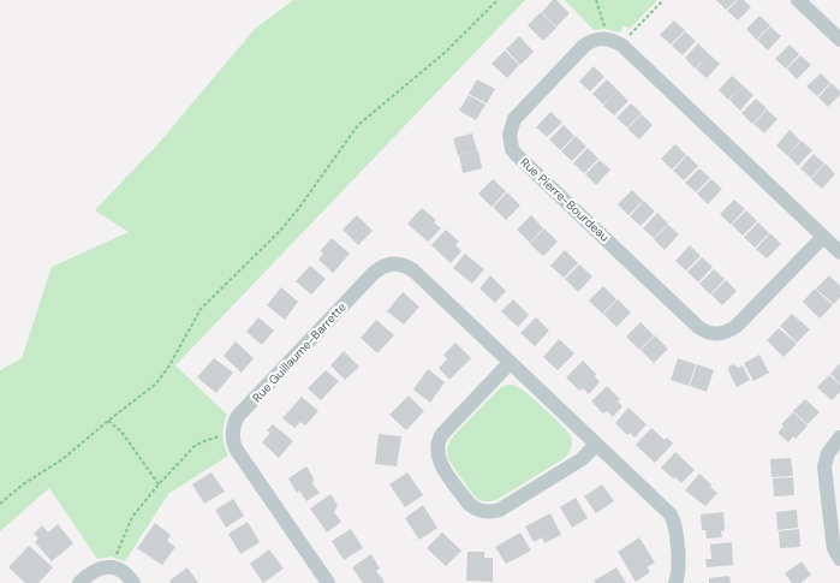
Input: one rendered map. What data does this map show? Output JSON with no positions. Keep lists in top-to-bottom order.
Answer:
{
  "streets": {
    "street": ["Rue Pierre-Bourdeau", "Rue Guillaume-Barrette"]
  }
}
